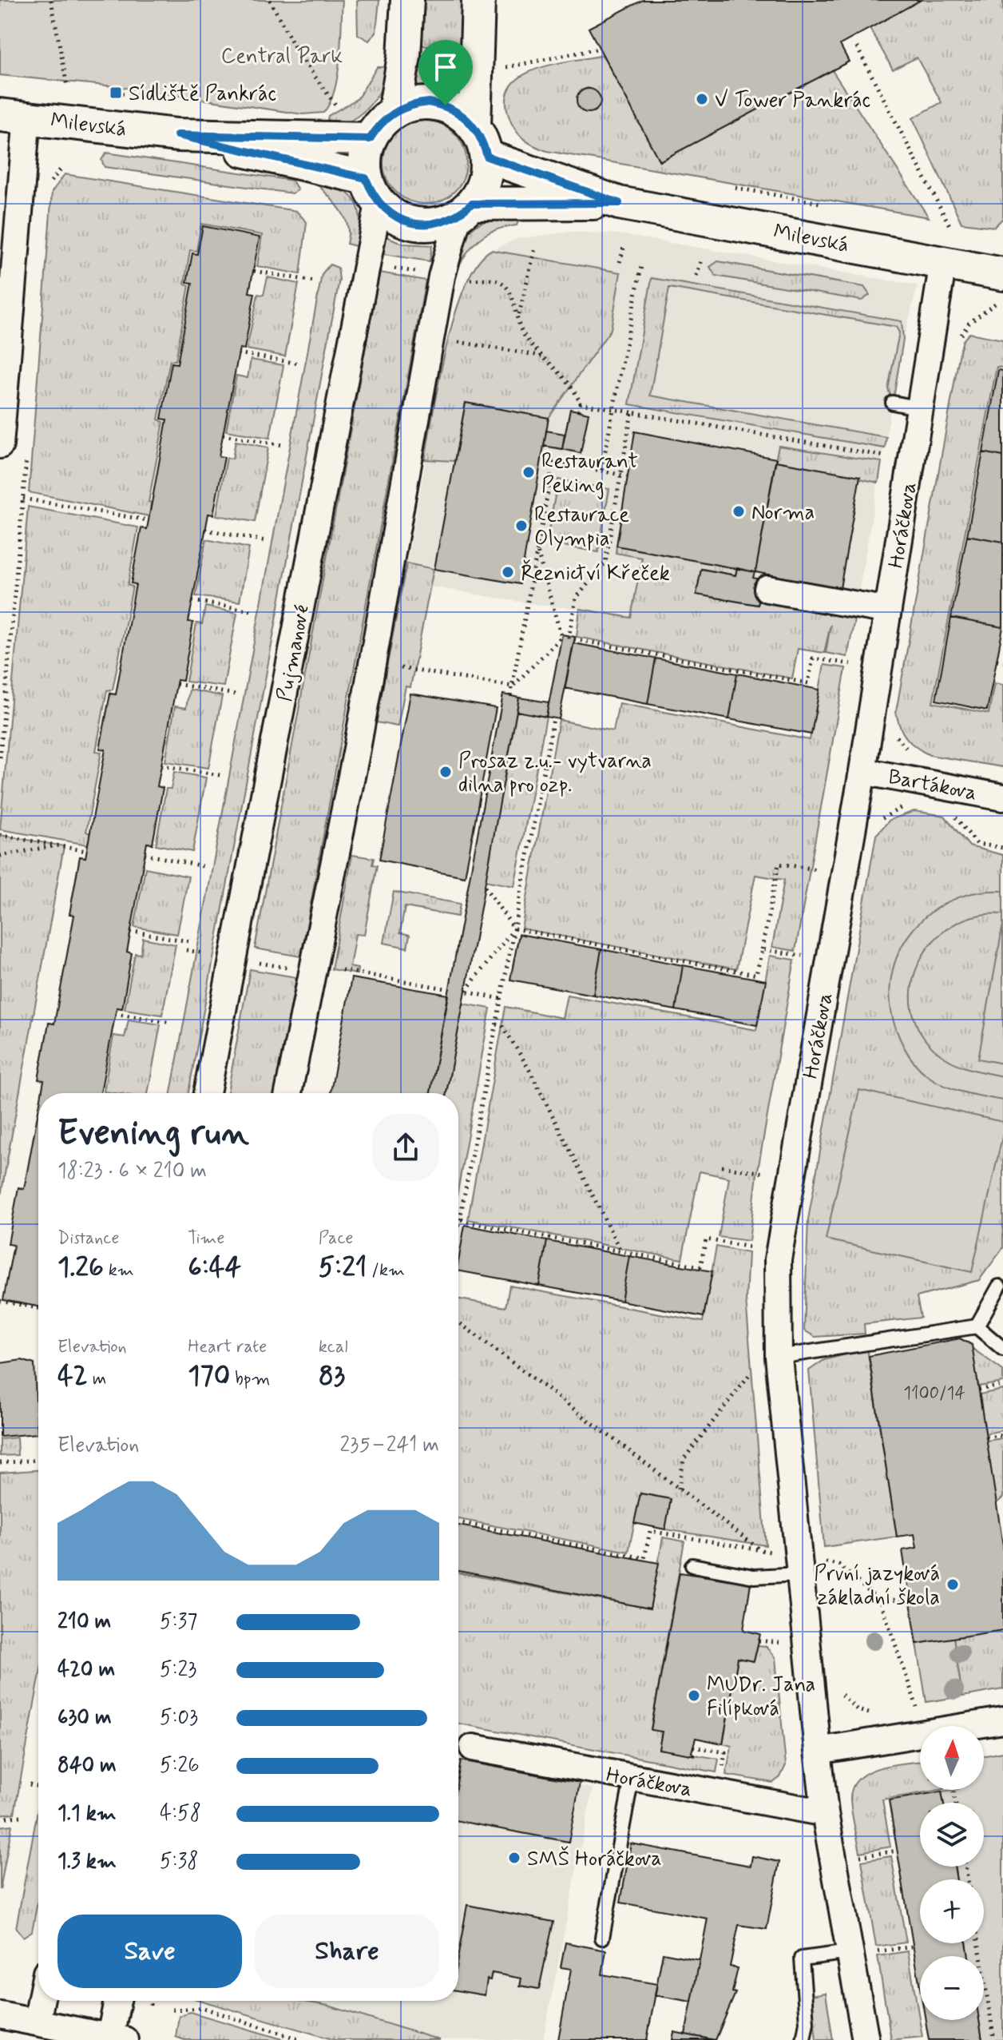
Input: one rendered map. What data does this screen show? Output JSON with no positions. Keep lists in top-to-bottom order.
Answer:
{
  "streets": {
    "street": [
      "Milevská",
      "Horáčkova",
      "Pujmanové",
      "Bartákova"
    ]
  },
  "crossings": [
    ["Milevská", "Horáčkova"],
    ["Milevská", "Pujmanové"],
    ["Horáčkova", "Bartákova"]
  ],
  "parks": ["Central Park"],
  "places": {
    "transit": ["Sídliště Pankrác"],
    "other": [
      "V Tower Pankrác",
      "Restaurant Peking",
      "Norma",
      "Restaurace Olympia",
      "Řeznictví Křeček",
      "Prosaz z.u.- vytvarna dilna pro ozp.",
      "První jazyková základní škola",
      "MUDr. Jana Filípková",
      "SMŠ Horáčkova"
    ]
  },
  "house_numbers": ["1100/14"],
  "north": "top",
  "page": {
    "heading": ["Evening run", "18:23 · 6 × 210 m"],
    "stats": [
      ["Distance", "1.26 km"],
      ["Time", "6:44"],
      ["Pace", "5:21 /km"],
      ["Elevation", "42 m"],
      ["Heart rate", "170 bpm"],
      ["kcal", "83"]
    ],
    "chart": ["Elevation", "235–241 m"],
    "list": [
      {
        "name": "210 m",
        "note": "5:37"
      },
      {
        "name": "420 m",
        "note": "5:23"
      },
      {
        "name": "630 m",
        "note": "5:03"
      },
      {
        "name": "840 m",
        "note": "5:26"
      },
      {
        "name": "1.1 km",
        "note": "4:58"
      },
      {
        "name": "1.3 km",
        "note": "5:38"
      }
    ],
    "map_buttons": ["+", "−"],
    "buttons": ["Save", "Share"]
  }
}
